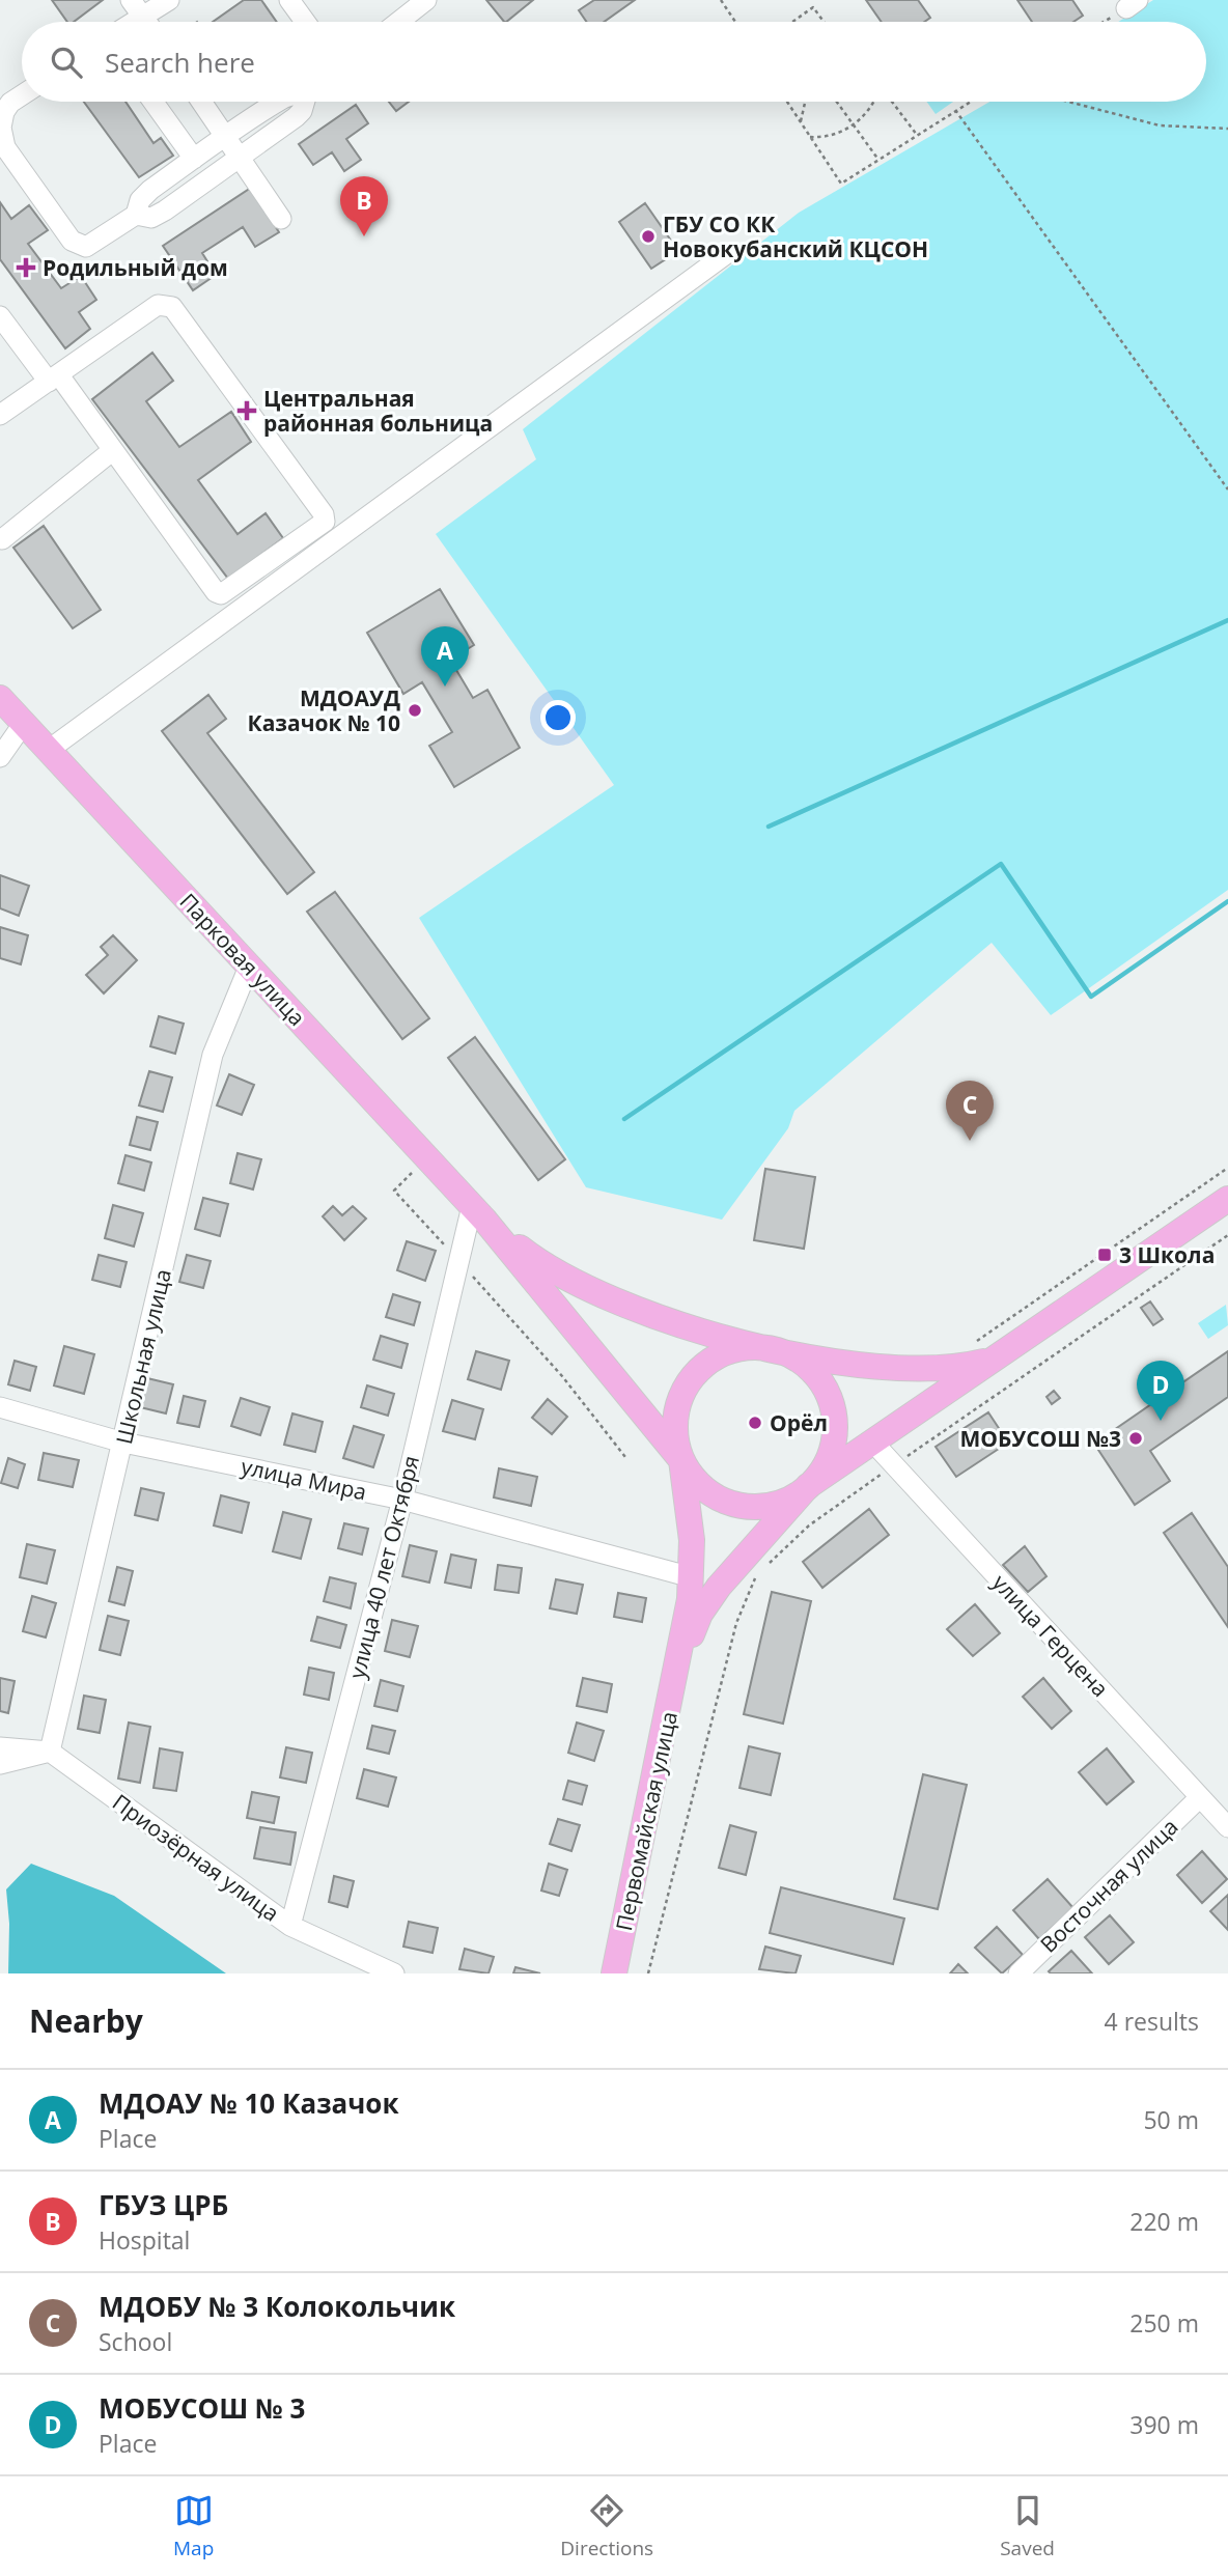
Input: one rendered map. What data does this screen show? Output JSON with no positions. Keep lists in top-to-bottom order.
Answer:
{
  "streets": {
    "main road": ["Парковая улица", "Первомайская улица"],
    "street": [
      "Школьная улица",
      "улица Мира",
      "улица 40 лет Октября",
      "улица Герцена",
      "Приозёрная улица",
      "Восточная улица"
    ]
  },
  "crossings": [
    ["Парковая улица", "Школьная улица"],
    ["Парковая улица", "улица 40 лет Октября"],
    ["Парковая улица", "Первомайская улица"],
    ["Школьная улица", "улица Мира"],
    ["Школьная улица", "Приозёрная улица"],
    ["улица Мира", "улица 40 лет Октября"],
    ["улица Мира", "Первомайская улица"],
    ["улица 40 лет Октября", "Приозёрная улица"],
    ["улица Герцена", "Первомайская улица"],
    ["улица Герцена", "Восточная улица"]
  ],
  "places": {
    "other": [
      "ГБУ СО КК Новокубанский КЦСОН",
      "МДОАУД Казачок № 10",
      "Орёл",
      "МОБУСОШ №3"
    ],
    "health": ["Родильный дом", "Центральная районная больница"],
    "transit": ["3 Школа"]
  },
  "page": {
    "search": "Search here",
    "pins": [
      "B",
      "A",
      "C",
      "D"
    ],
    "heading": ["Nearby", "4 results"],
    "list": [
      {
        "mark": "A",
        "name": "МДОАУ № 10 Казачок",
        "note": "Place",
        "value": "50 m"
      },
      {
        "mark": "B",
        "name": "ГБУЗ ЦРБ",
        "note": "Hospital",
        "value": "220 m"
      },
      {
        "mark": "C",
        "name": "МДОБУ № 3 Колокольчик",
        "note": "School",
        "value": "250 m"
      },
      {
        "mark": "D",
        "name": "МОБУСОШ № 3",
        "note": "Place",
        "value": "390 m"
      }
    ],
    "nav": ["Map", "Directions", "Saved"]
  }
}
